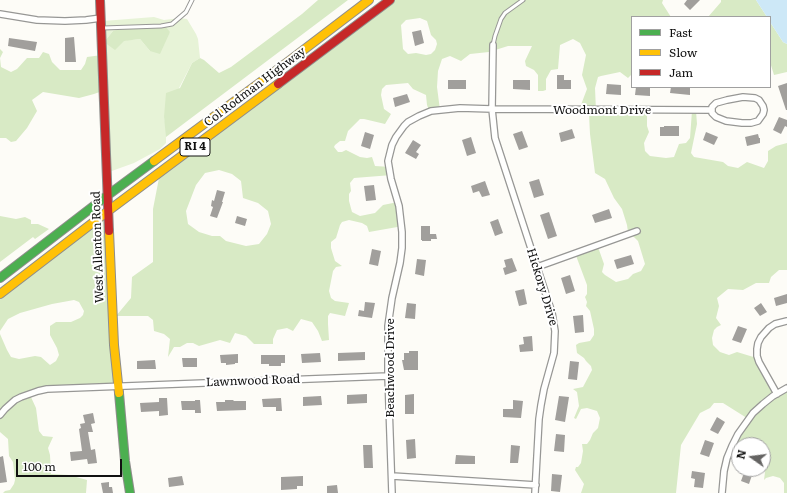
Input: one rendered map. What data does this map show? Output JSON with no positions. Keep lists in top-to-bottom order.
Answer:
{
  "streets": {
    "main road": ["Col Rodman Highway", "RI 4", "West Allenton Road"],
    "street": [
      "Woodmont Drive",
      "Hickory Drive",
      "Beachwood Drive",
      "Lawnwood Road"
    ]
  },
  "crossings": [
    ["Col Rodman Highway", "West Allenton Road"],
    ["Woodmont Drive", "Hickory Drive"],
    ["Woodmont Drive", "Beachwood Drive"],
    ["West Allenton Road", "Lawnwood Road"],
    ["Hickory Drive", "Beachwood Drive"],
    ["Beachwood Drive", "Lawnwood Road"]
  ],
  "legend": ["Fast", "Slow", "Jam"],
  "scale_bar": "100 m",
  "north": "left"
}
